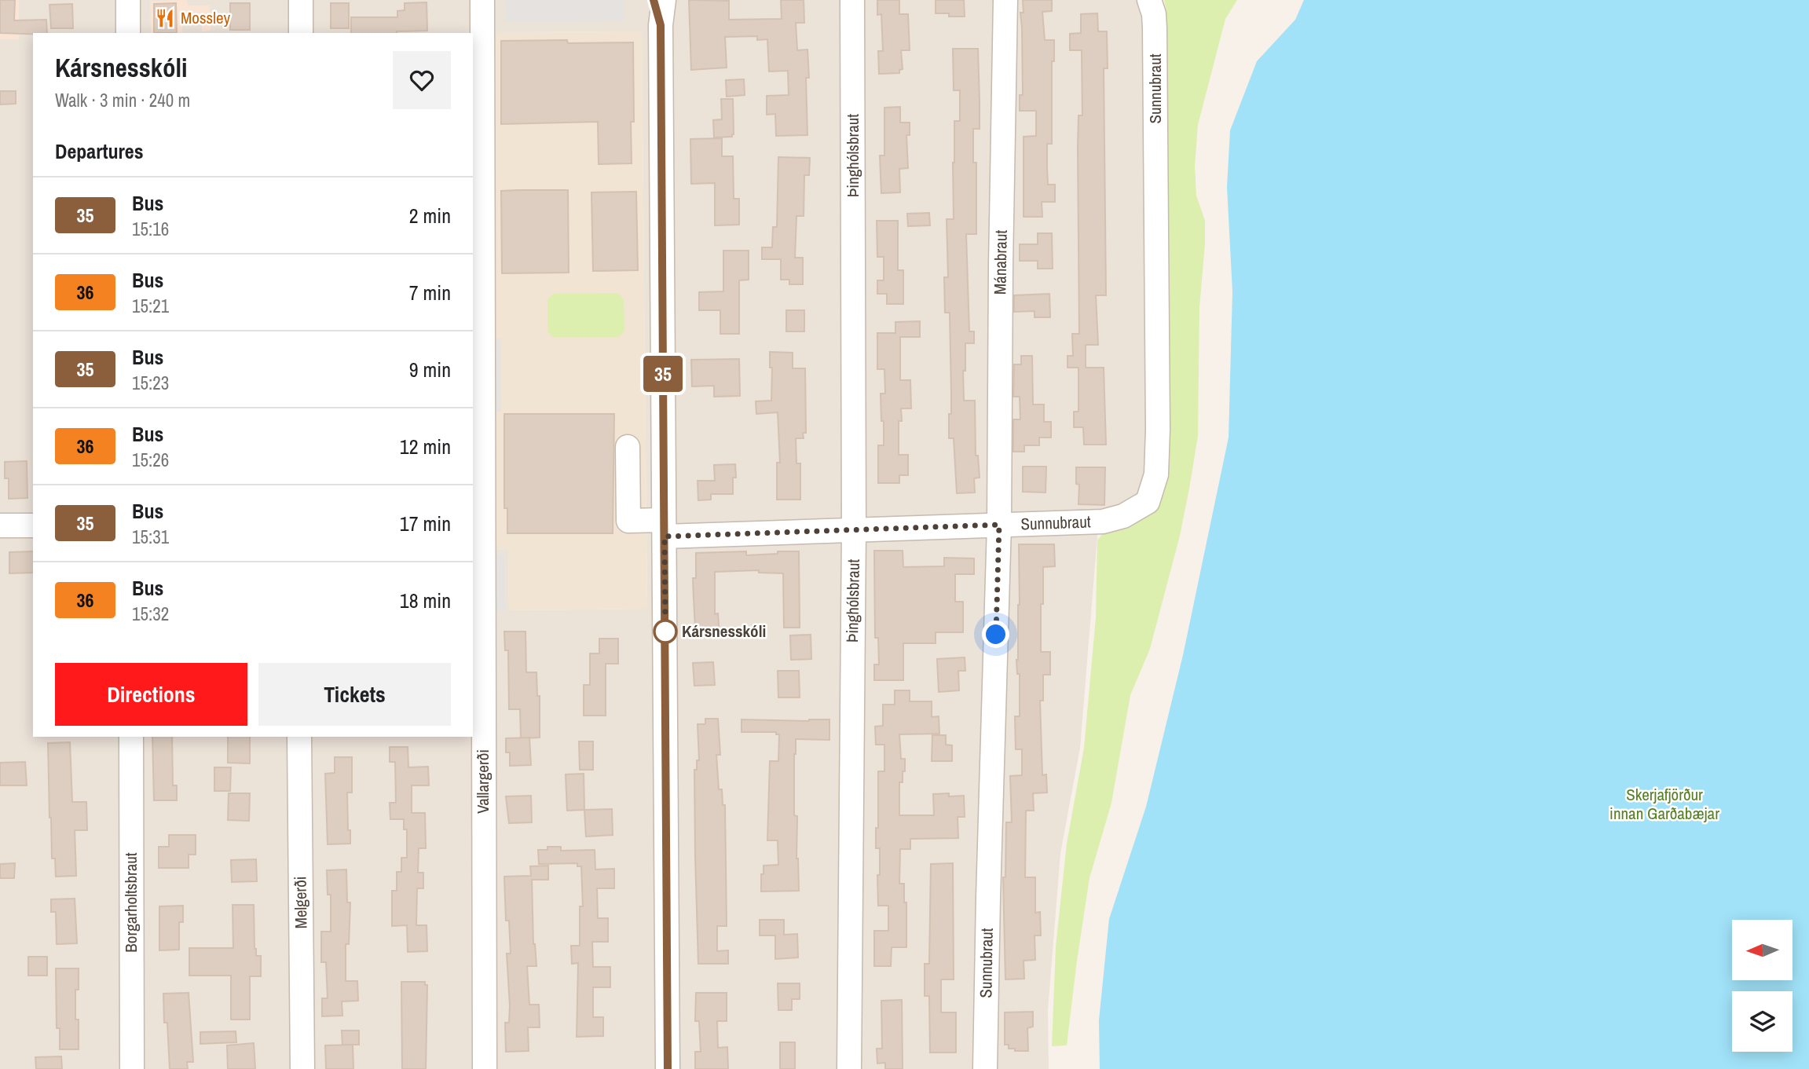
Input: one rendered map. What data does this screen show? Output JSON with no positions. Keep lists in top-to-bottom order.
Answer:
{
  "streets": {
    "street": [
      "Sunnubraut",
      "Þinghólsbraut",
      "Mánabraut",
      "Vallargerði",
      "Borgarholtsbraut",
      "Melgerði"
    ]
  },
  "crossings": [
    ["Sunnubraut", "Mánabraut"]
  ],
  "parks": ["Skerjafjörður innan Garðabæjar"],
  "places": {
    "restaurant": ["Mossley"],
    "other": ["Kársnesskóli"]
  },
  "lines": ["bus line 35"],
  "north": "left",
  "page": {
    "on_map": "35",
    "heading": [
      ["Kársnesskóli", "Walk · 3 min · 240 m"],
      "Departures"
    ],
    "list": [
      {
        "mark": "35",
        "name": "Bus",
        "note": "15:16",
        "value": "2 min"
      },
      {
        "mark": "36",
        "name": "Bus",
        "note": "15:21",
        "value": "7 min"
      },
      {
        "mark": "35",
        "name": "Bus",
        "note": "15:23",
        "value": "9 min"
      },
      {
        "mark": "36",
        "name": "Bus",
        "note": "15:26",
        "value": "12 min"
      },
      {
        "mark": "35",
        "name": "Bus",
        "note": "15:31",
        "value": "17 min"
      },
      {
        "mark": "36",
        "name": "Bus",
        "note": "15:32",
        "value": "18 min"
      }
    ],
    "buttons": ["Directions", "Tickets"]
  }
}
